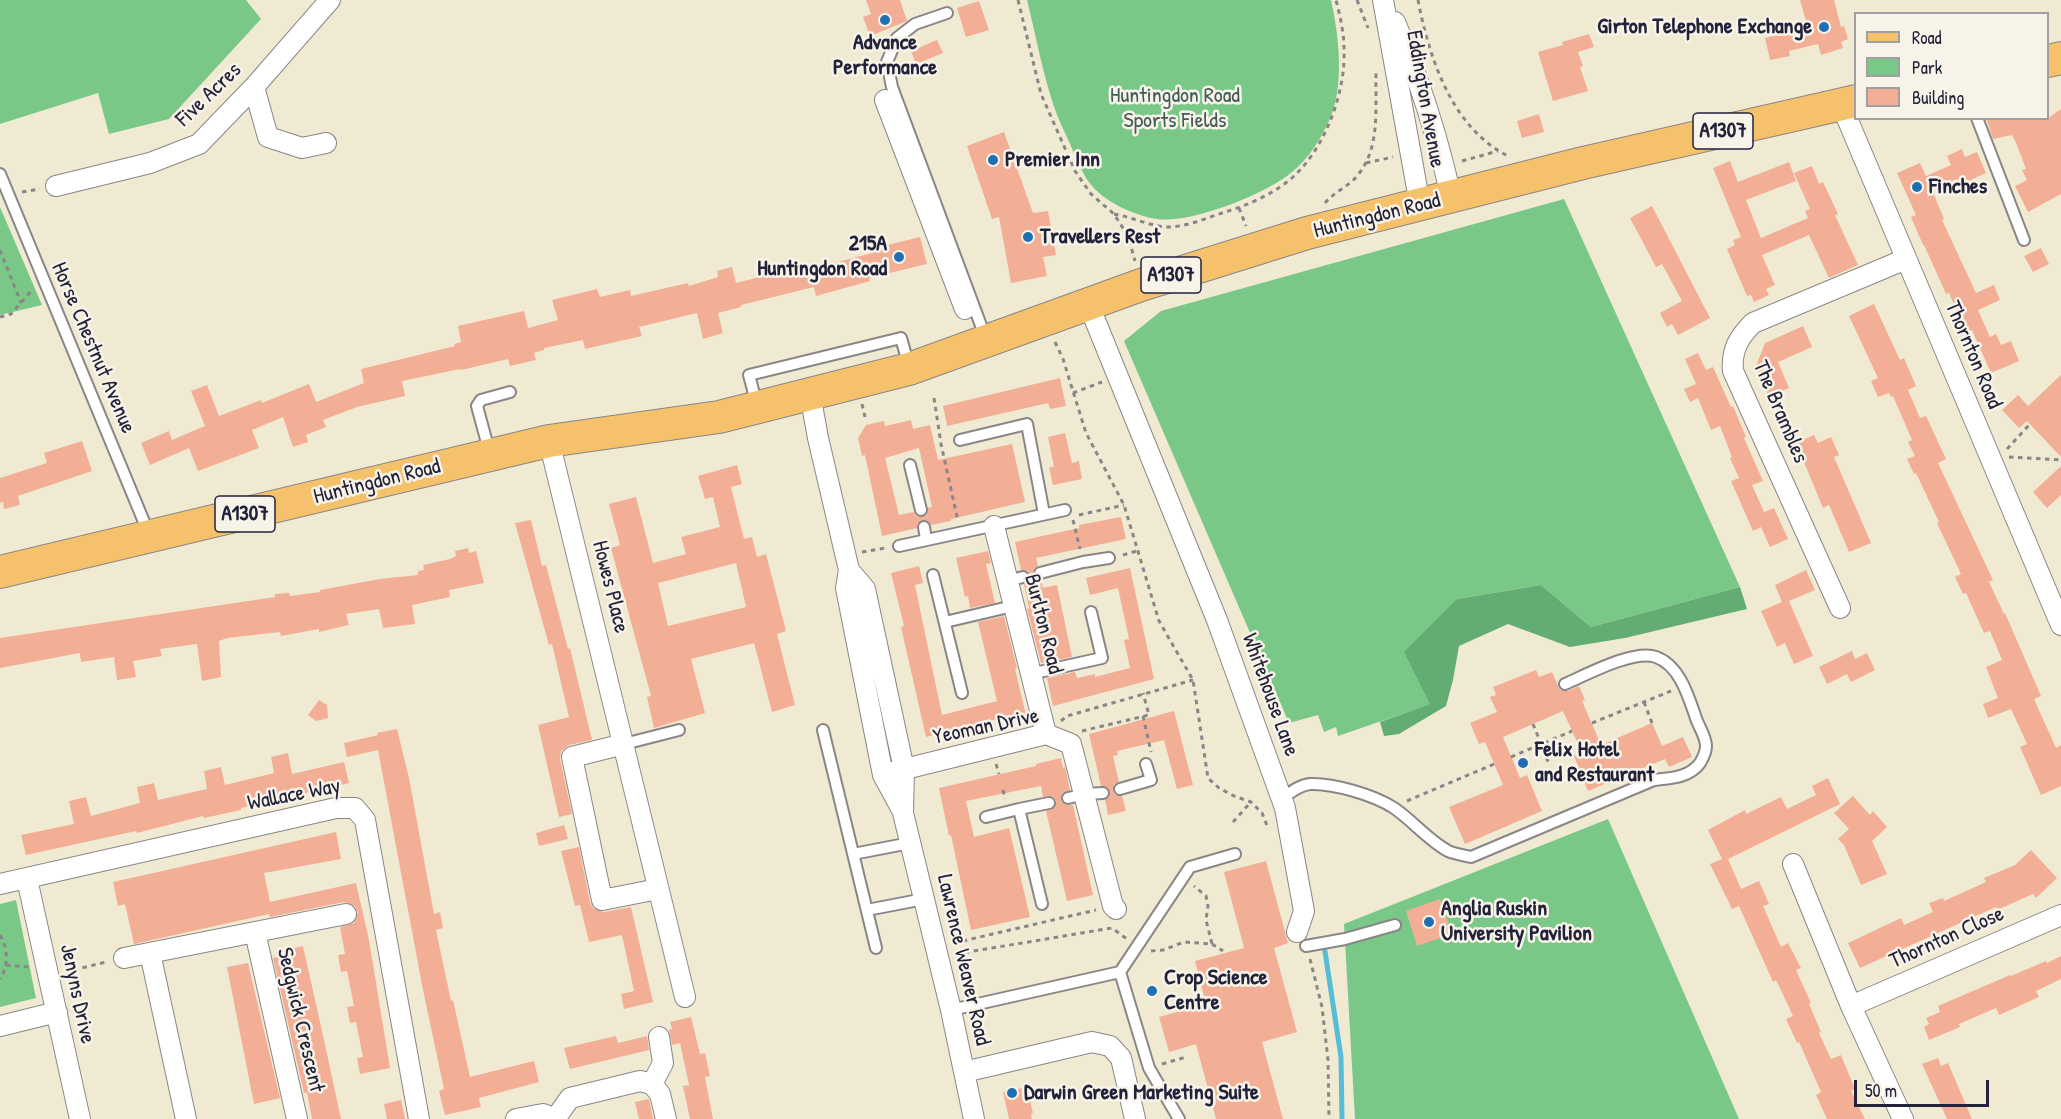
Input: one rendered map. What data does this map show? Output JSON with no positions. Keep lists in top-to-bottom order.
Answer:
{
  "streets": {
    "main road": ["A1307", "Huntingdon Road"],
    "street": [
      "Five Acres",
      "Eddington Avenue",
      "Thornton Road",
      "The Brambles",
      "Howes Place",
      "Burlton Road",
      "Whitehouse Lane",
      "Yeoman Drive",
      "Wallace Way",
      "Thornton Close",
      "Lawrence Weaver Road",
      "Jenyns Drive",
      "Sedgwick Crescent"
    ],
    "lane": ["Horse Chestnut Avenue"]
  },
  "crossings": [
    ["Eddington Avenue", "Huntingdon Road"],
    ["Huntingdon Road", "Horse Chestnut Avenue"],
    ["Huntingdon Road", "Thornton Road"],
    ["Huntingdon Road", "Howes Place"],
    ["Huntingdon Road", "Whitehouse Lane"],
    ["Huntingdon Road", "Lawrence Weaver Road"],
    ["Thornton Road", "The Brambles"],
    ["Burlton Road", "Yeoman Drive"],
    ["Yeoman Drive", "Lawrence Weaver Road"],
    ["Wallace Way", "Jenyns Drive"]
  ],
  "parks": ["Huntingdon Road Sports Fields"],
  "places": [
    "Advance Performance",
    "Girton Telephone Exchange",
    "Premier Inn",
    "Finches",
    "Travellers Rest",
    "215A Huntingdon Road",
    "Felix Hotel and Restaurant",
    "Anglia Ruskin University Pavilion",
    "Crop Science Centre",
    "Darwin Green Marketing Suite"
  ],
  "legend": ["Road", "Park", "Building"],
  "scale_bar": "50 m"
}
